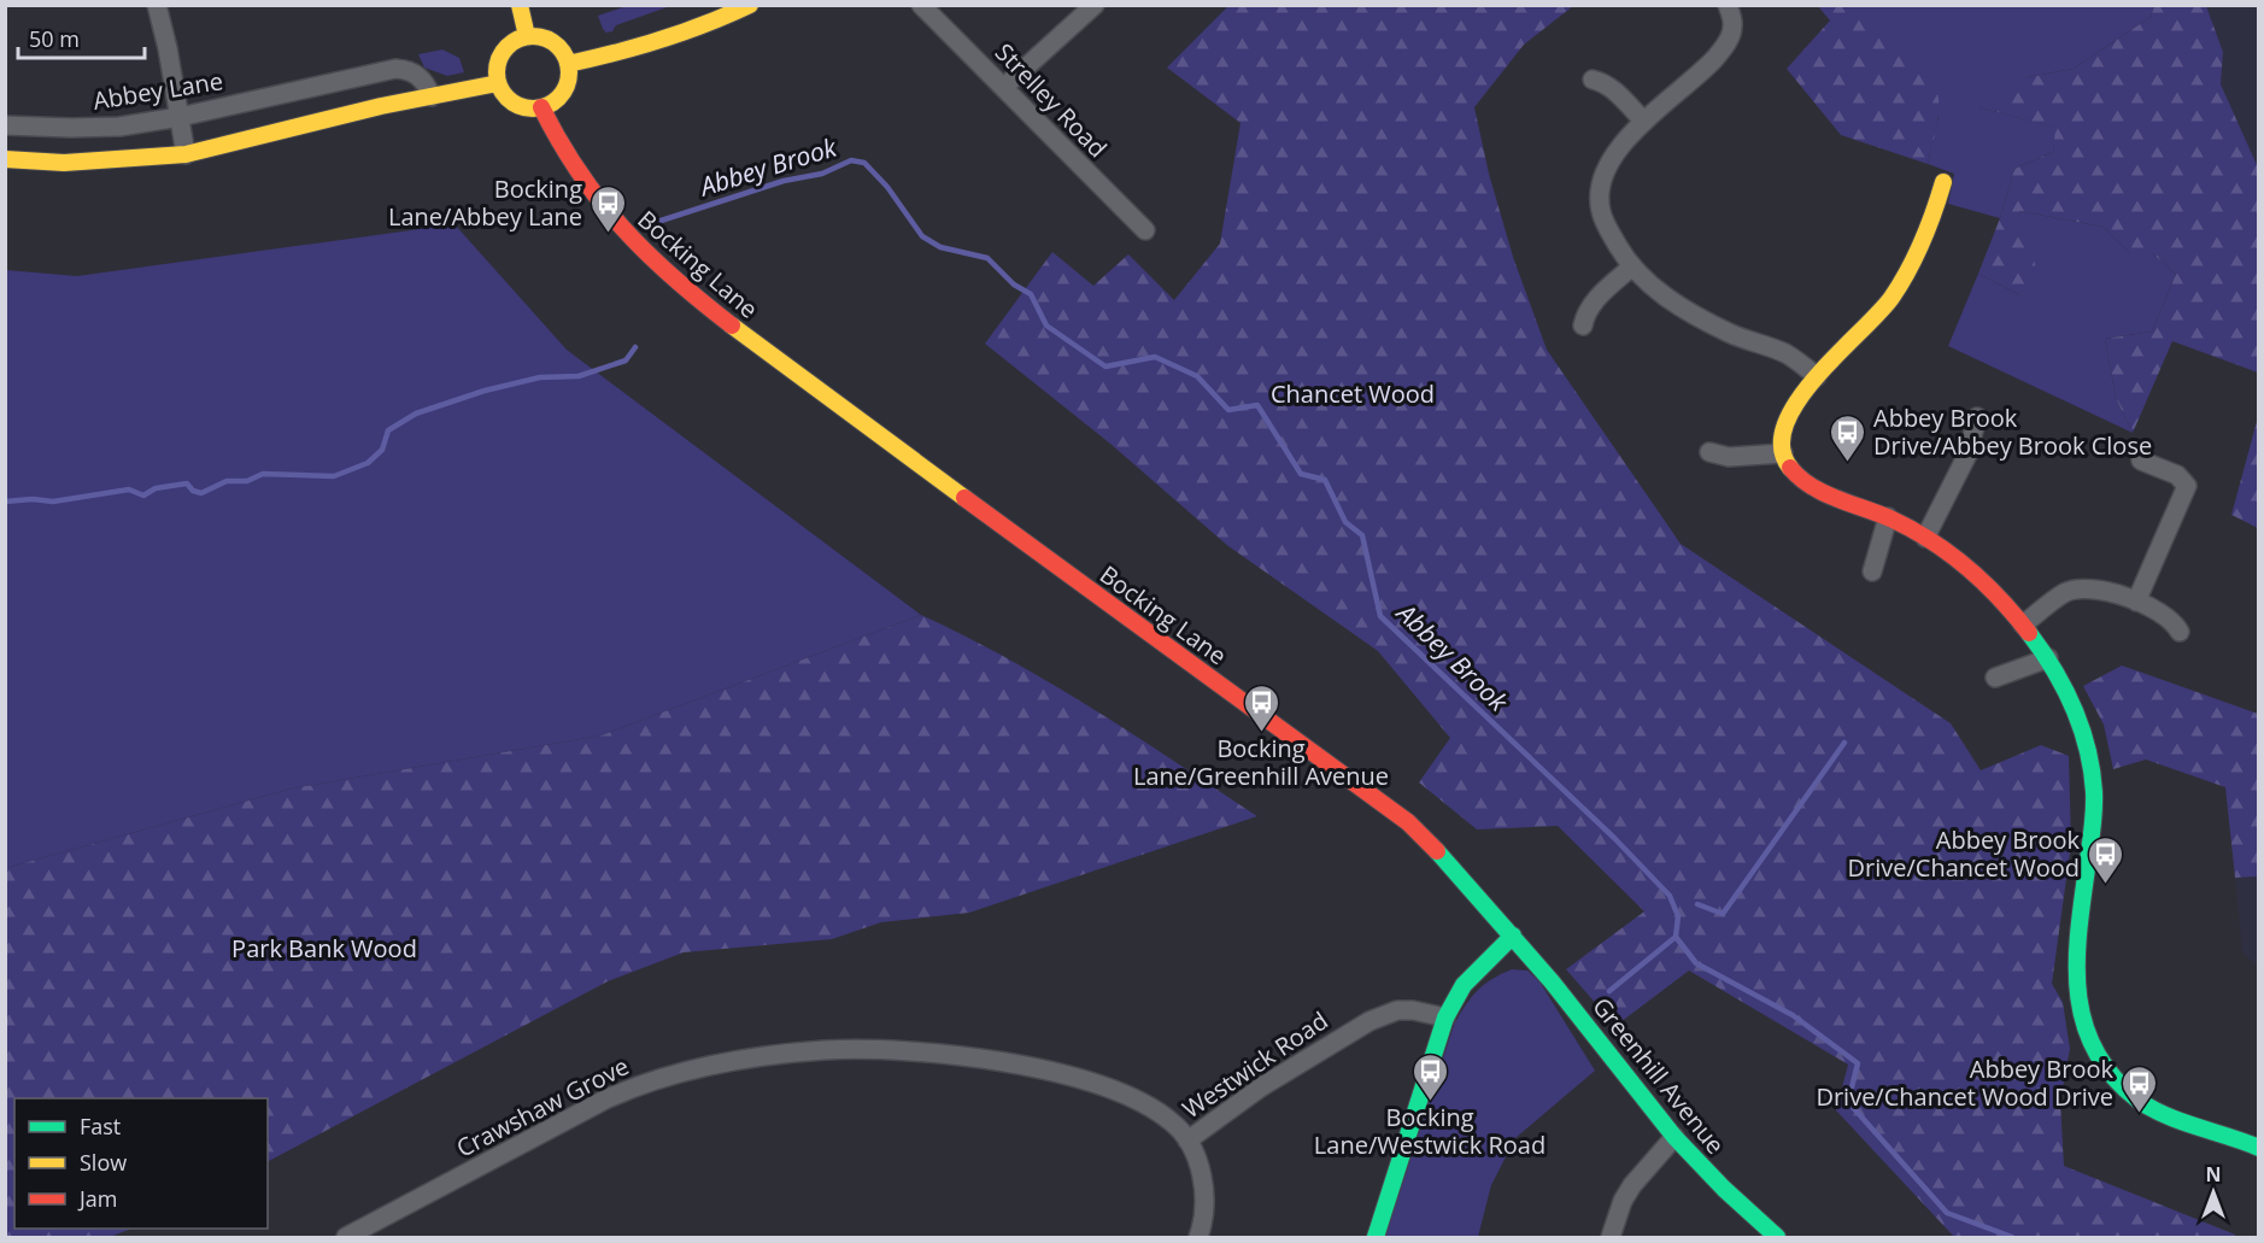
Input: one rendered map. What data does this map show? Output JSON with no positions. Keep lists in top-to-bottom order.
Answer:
{
  "streets": {
    "street": [
      "Abbey Lane",
      "Strelley Road",
      "Bocking Lane",
      "Westwick Road",
      "Greenhill Avenue",
      "Crawshaw Grove"
    ]
  },
  "crossings": [
    ["Bocking Lane", "Greenhill Avenue"],
    ["Westwick Road", "Crawshaw Grove"]
  ],
  "water": ["Abbey Brook"],
  "parks": ["Chancet Wood", "Park Bank Wood"],
  "places": {
    "bus stop": [
      "Bocking Lane/Abbey Lane",
      "Abbey Brook Drive/Abbey Brook Close",
      "Bocking Lane/Greenhill Avenue",
      "Abbey Brook Drive/Chancet Wood",
      "Bocking Lane/Westwick Road",
      "Abbey Brook Drive/Chancet Wood Drive"
    ]
  },
  "legend": ["Fast", "Slow", "Jam"],
  "scale_bar": "50 m",
  "north": "top"
}
